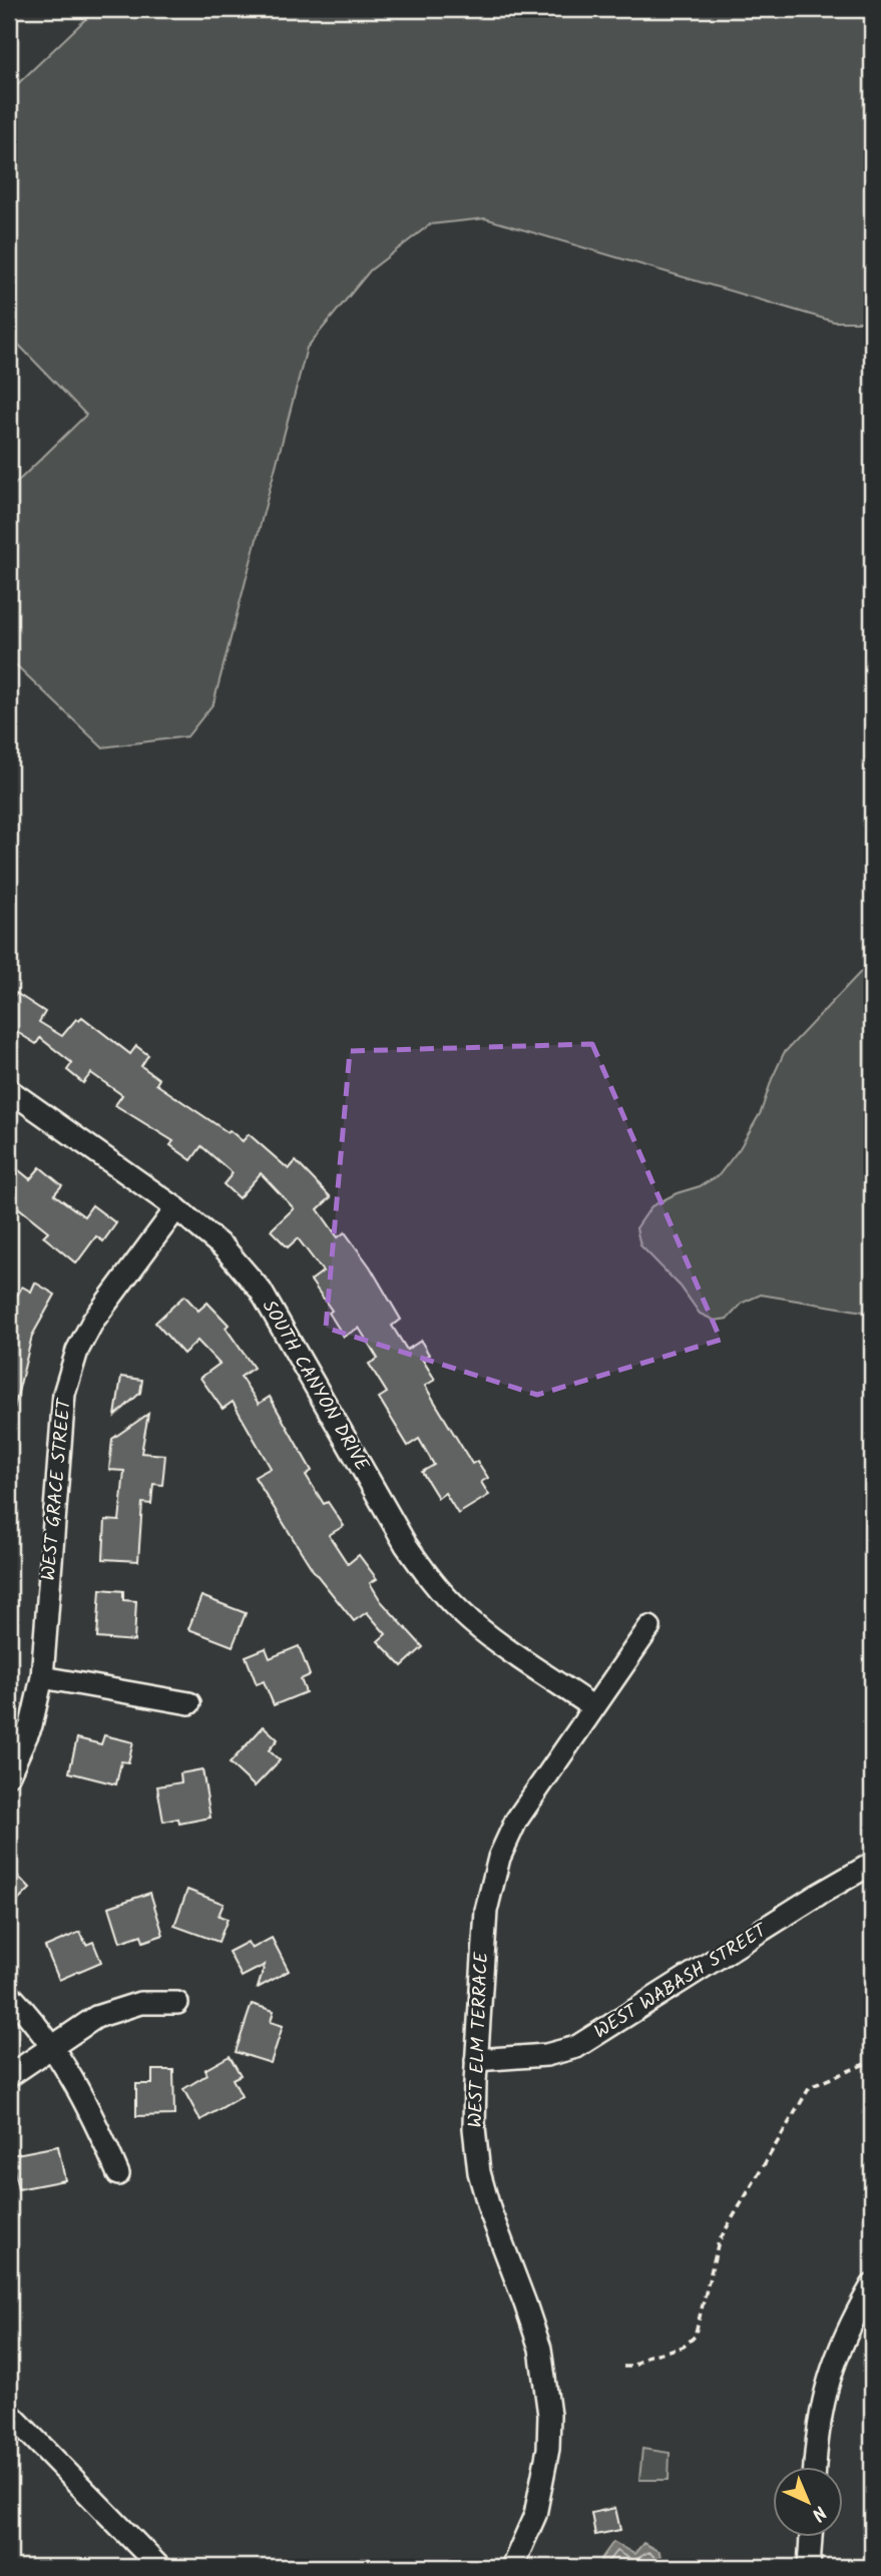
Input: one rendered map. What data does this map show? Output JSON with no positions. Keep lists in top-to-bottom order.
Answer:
{
  "streets": {
    "street": [
      "SOUTH CANYON DRIVE",
      "WEST GRACE STREET",
      "WEST WABASH STREET",
      "WEST ELM TERRACE"
    ]
  },
  "crossings": [
    ["SOUTH CANYON DRIVE", "WEST GRACE STREET"],
    ["SOUTH CANYON DRIVE", "WEST ELM TERRACE"],
    ["WEST WABASH STREET", "WEST ELM TERRACE"]
  ],
  "north": "bottom right"
}
